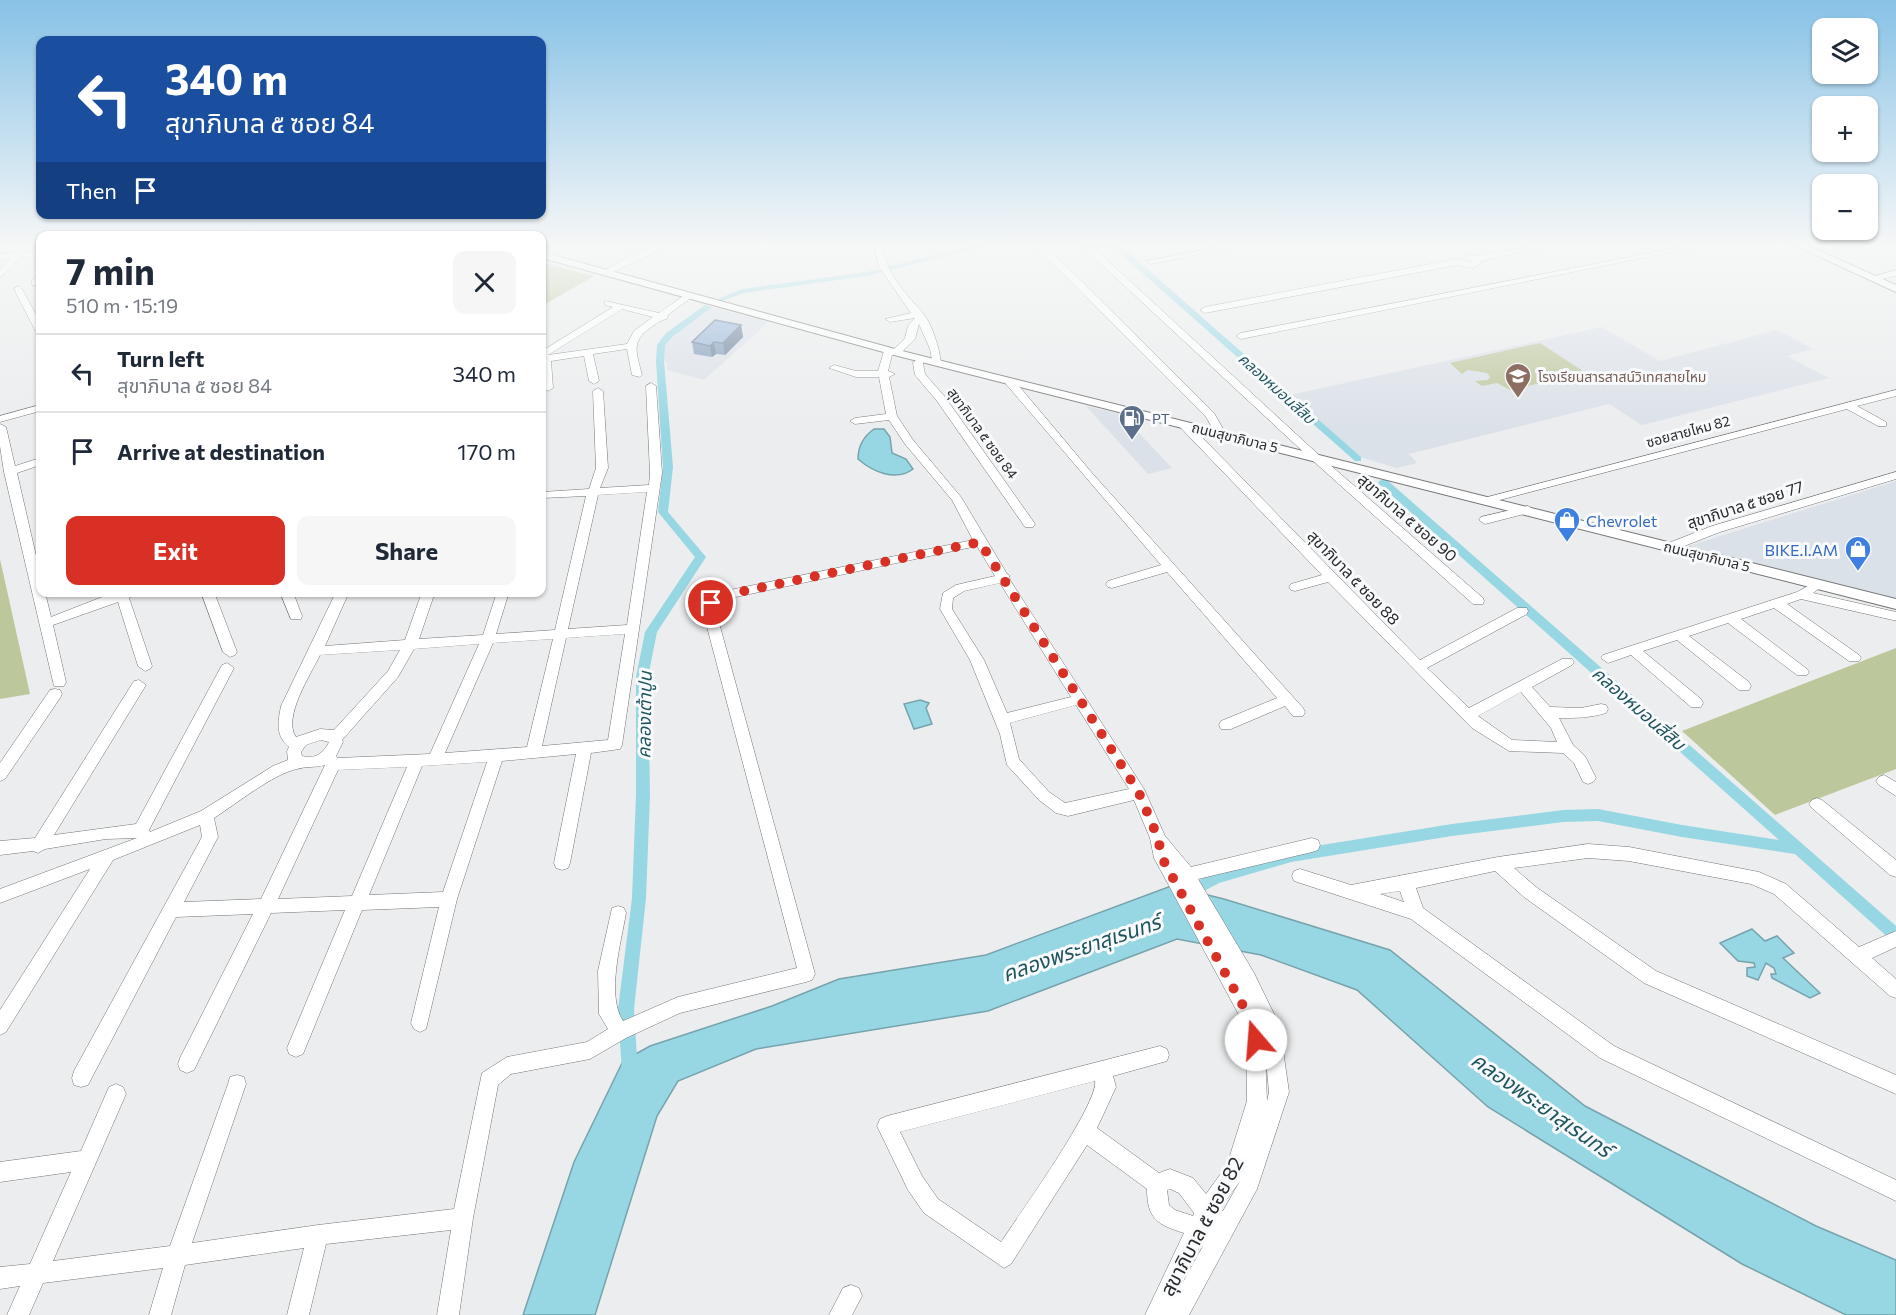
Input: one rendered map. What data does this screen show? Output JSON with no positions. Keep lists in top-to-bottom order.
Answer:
{
  "streets": {
    "main road": ["ถนนสุขาภิบาล 5"],
    "street": [
      "ซอยสายไหม 82",
      "สุขาภิบาล ๕ ซอย 84",
      "สุขาภิบาล ๕ ซอย 77",
      "สุขาภิบาล ๕ ซอย 90",
      "สุขาภิบาล ๕ ซอย 88",
      "สุขาภิบาล ๕ ซอย 82"
    ]
  },
  "crossings": [
    ["ซอยสายไหม 82", "ถนนสุขาภิบาล 5"],
    ["สุขาภิบาล ๕ ซอย 84", "ถนนสุขาภิบาล 5"],
    ["ถนนสุขาภิบาล 5", "สุขาภิบาล ๕ ซอย 77"],
    ["ถนนสุขาภิบาล 5", "สุขาภิบาล ๕ ซอย 90"],
    ["ถนนสุขาภิบาล 5", "สุขาภิบาล ๕ ซอย 88"],
    ["ถนนสุขาภิบาล 5", "สุขาภิบาล ๕ ซอย 82"]
  ],
  "water": ["คลองหมอนสี่สิบ", "คลองเต้าปูน", "คลองพระยาสุเรนทร์"],
  "places": {
    "school or university": ["โรงเรียนสารสาสน์วิเทศสายไหม"],
    "fuel station": ["PT"],
    "shop": ["Chevrolet", "BIKE.I.AM"]
  },
  "page": {
    "map_buttons": ["+", "−"],
    "turn": ["340 m", "สุขาภิบาล ๕ ซอย 84"],
    "then": "Then",
    "heading": ["7 min", "510 m · 15:19"],
    "list": [
      {
        "name": "Turn left",
        "note": "สุขาภิบาล ๕ ซอย 84",
        "value": "340 m"
      },
      {
        "name": "Arrive at destination",
        "value": "170 m"
      }
    ],
    "buttons": ["Exit", "Share"]
  }
}
